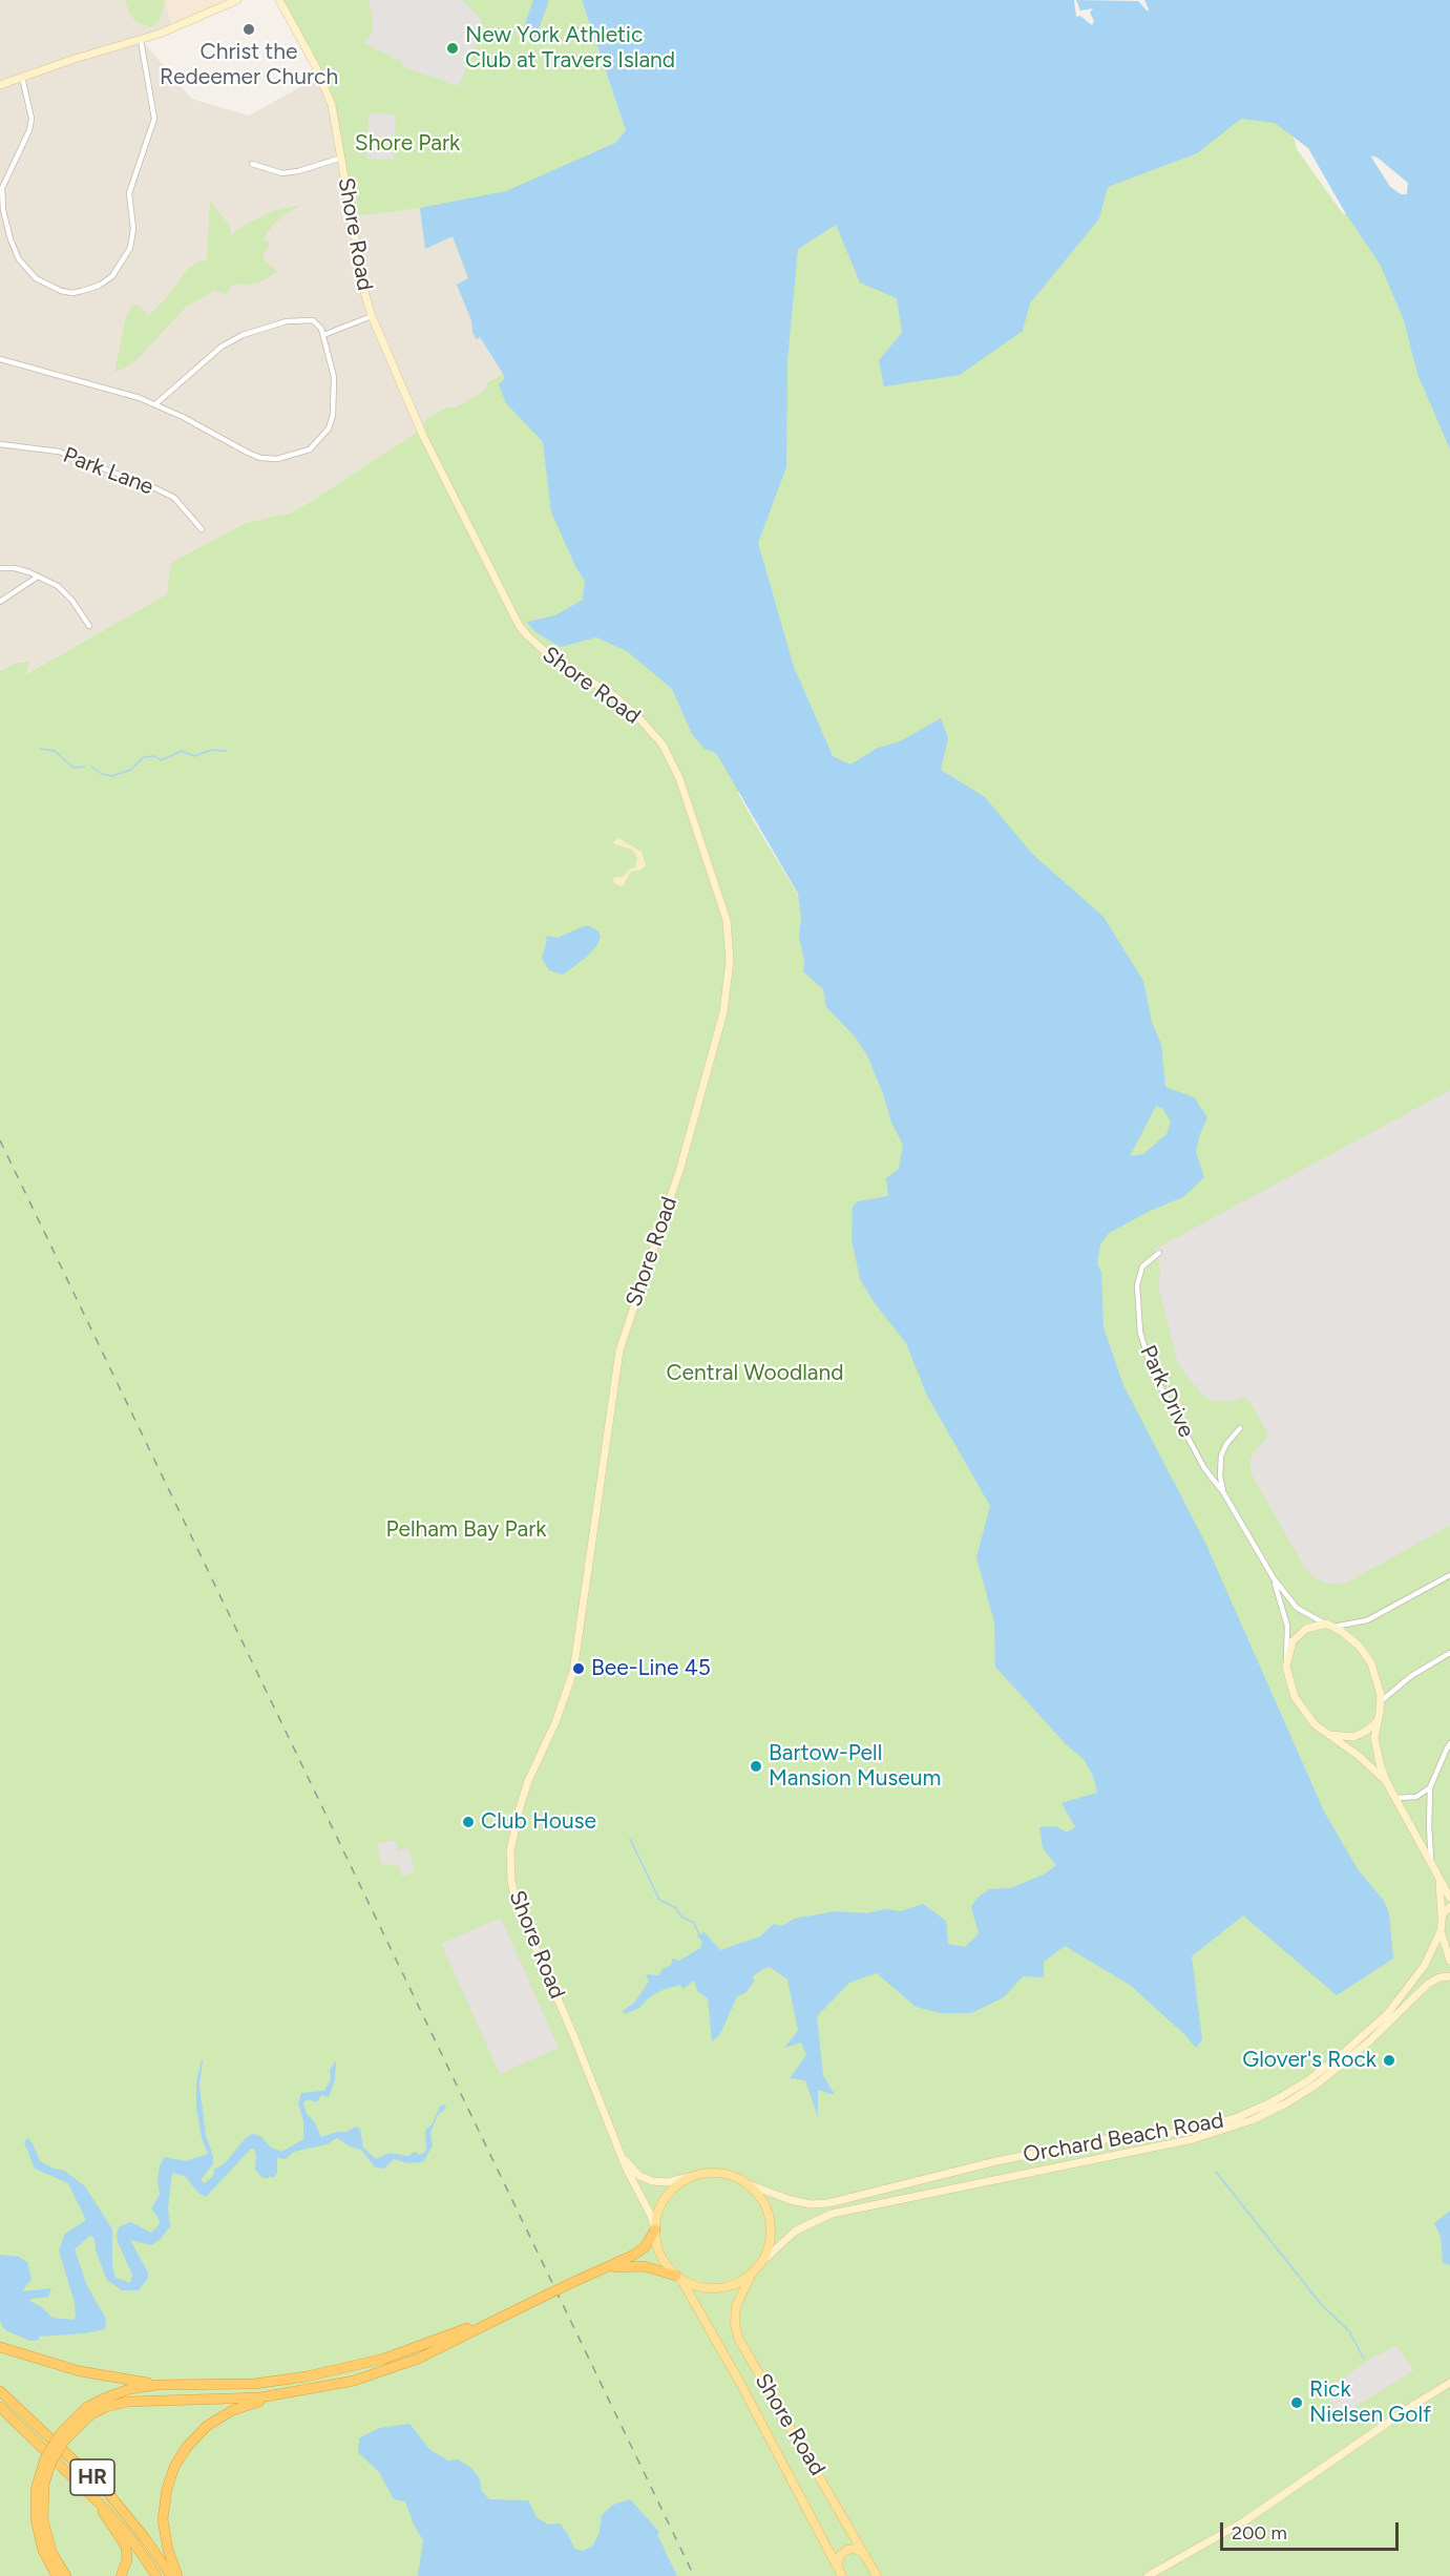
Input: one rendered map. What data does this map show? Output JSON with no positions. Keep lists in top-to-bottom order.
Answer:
{
  "streets": {
    "highway": ["HR"],
    "main road": ["Shore Road", "Park Drive", "Orchard Beach Road"],
    "street": ["Park Lane"]
  },
  "crossings": [
    ["Shore Road", "Orchard Beach Road"],
    ["Park Drive", "Orchard Beach Road"]
  ],
  "parks": ["Shore Park", "Central Woodland", "Pelham Bay Park"],
  "places": [
    "Christ the Redeemer Church",
    "New York Athletic Club at Travers Island",
    "Bee-Line 45",
    "Bartow-Pell Mansion Museum",
    "Club House",
    "Glover's Rock",
    "Rick Nielsen Golf"
  ],
  "scale_bar": "200 m"
}
